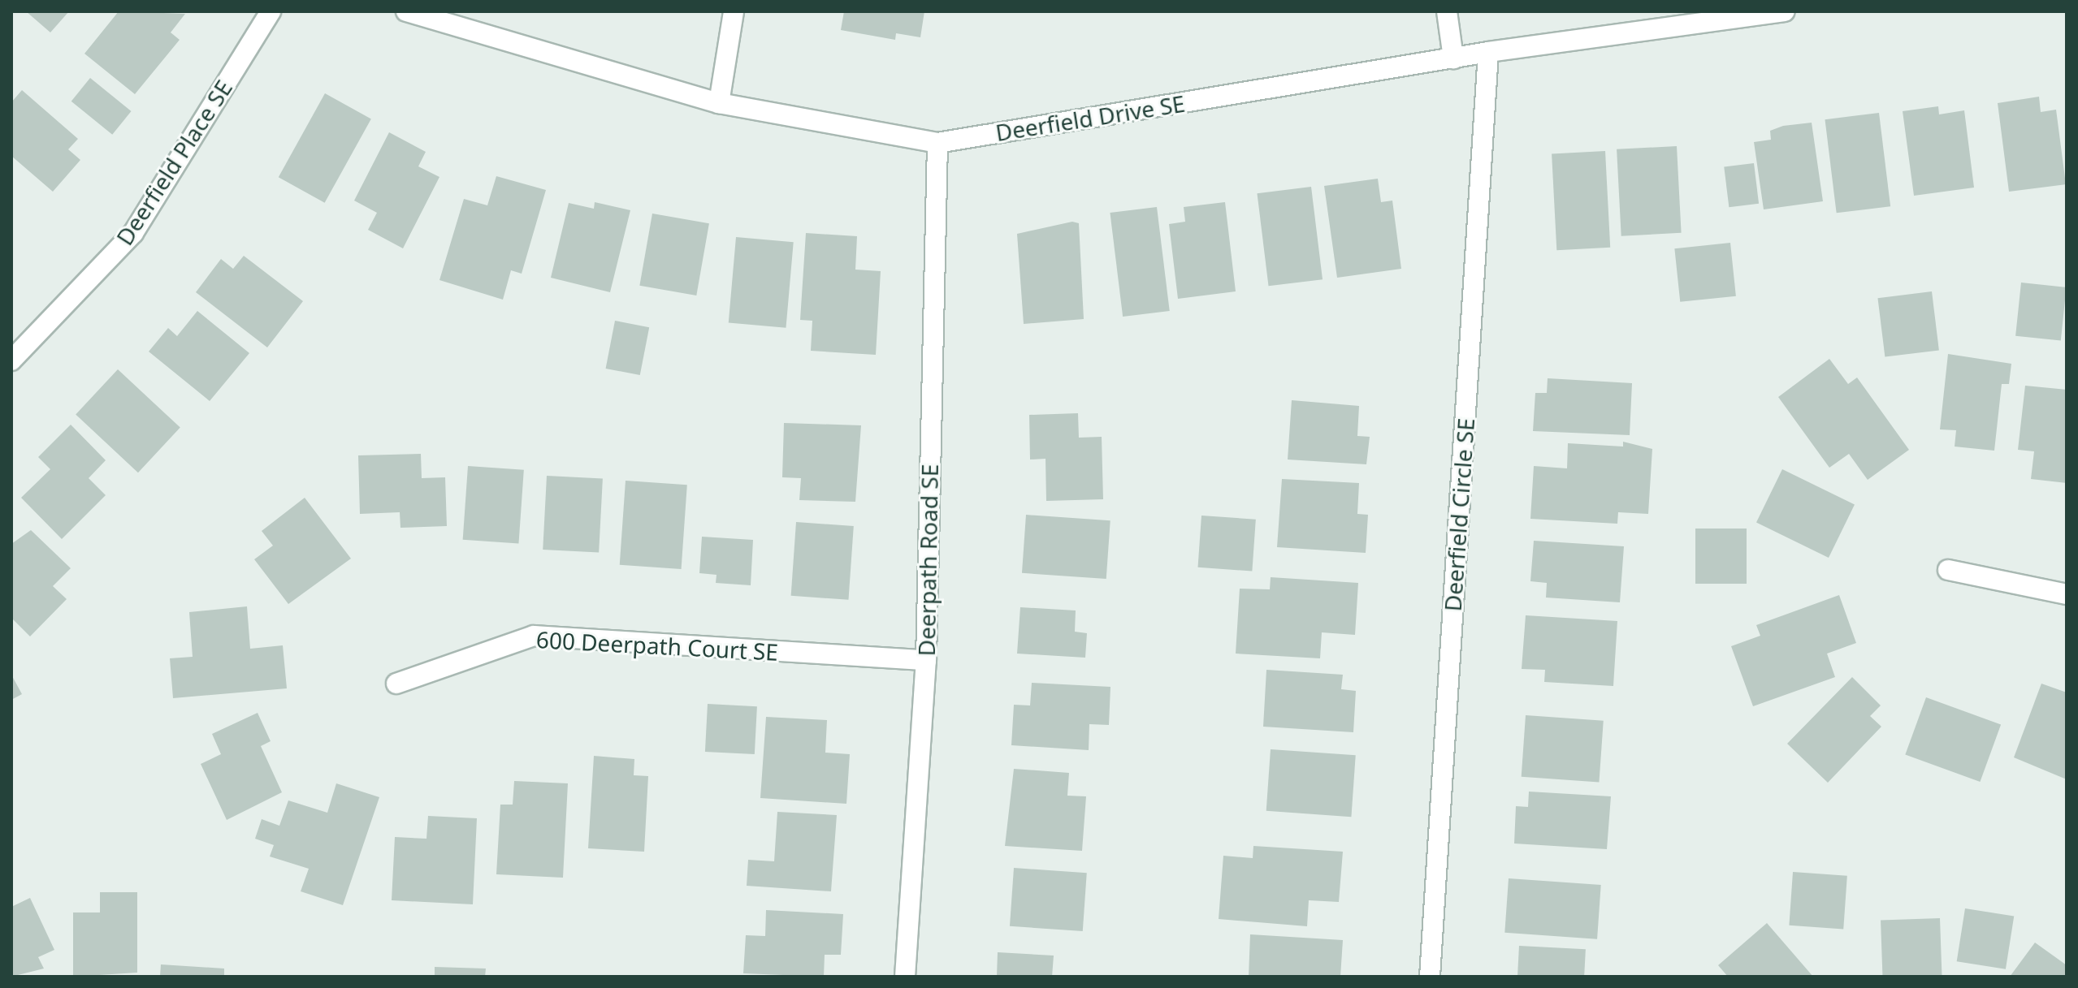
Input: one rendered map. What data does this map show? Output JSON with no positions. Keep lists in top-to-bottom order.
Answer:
{
  "streets": {
    "street": [
      "Deerfield Drive SE",
      "Deerfield Place SE",
      "Deerfield Circle SE",
      "Deerpath Road SE",
      "600 Deerpath Court SE"
    ]
  },
  "crossings": [
    ["Deerfield Drive SE", "Deerfield Circle SE"],
    ["Deerfield Drive SE", "Deerpath Road SE"],
    ["Deerpath Road SE", "600 Deerpath Court SE"]
  ]
}
